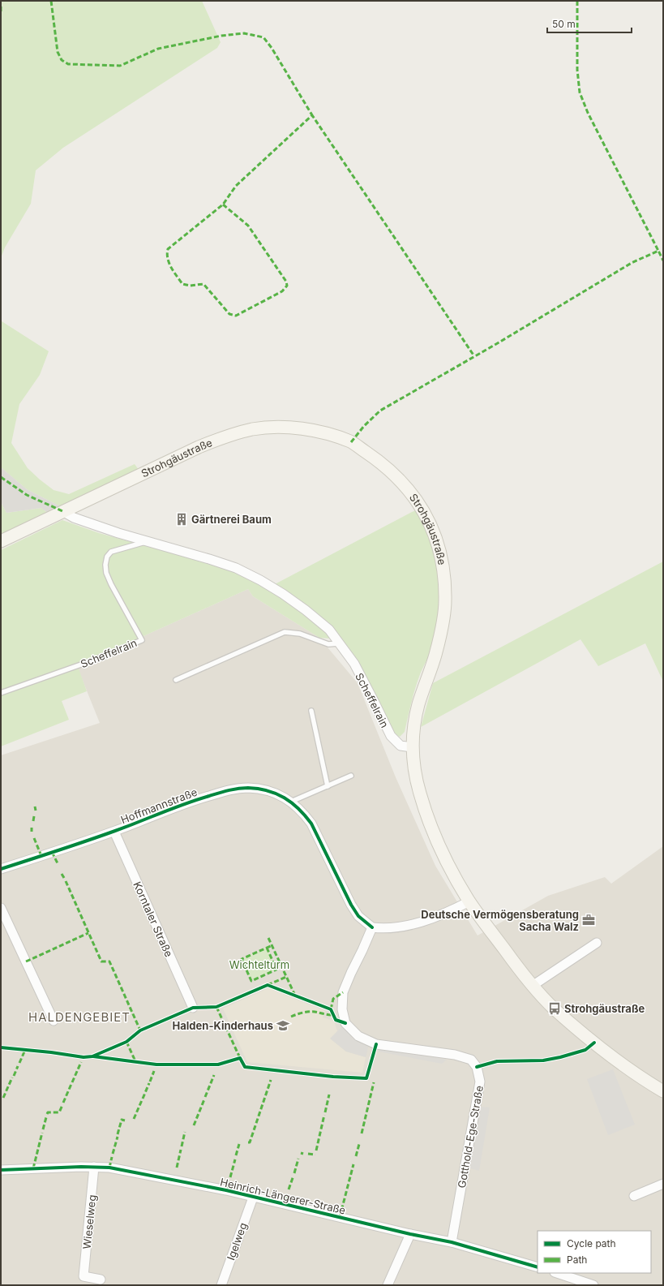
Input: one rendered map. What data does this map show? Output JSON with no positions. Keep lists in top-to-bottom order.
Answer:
{
  "streets": {
    "main road": ["Strohgäustraße"],
    "street": [
      "Scheffelrain",
      "Hoffmannstraße",
      "Korntaler Straße",
      "Gotthold-Ege-Straße",
      "Heinrich-Längerer-Straße",
      "Wieselweg",
      "Igelweg"
    ]
  },
  "crossings": [
    ["Strohgäustraße", "Scheffelrain"],
    ["Hoffmannstraße", "Korntaler Straße"],
    ["Hoffmannstraße", "Gotthold-Ege-Straße"],
    ["Gotthold-Ege-Straße", "Heinrich-Längerer-Straße"],
    ["Heinrich-Längerer-Straße", "Wieselweg"],
    ["Heinrich-Längerer-Straße", "Igelweg"]
  ],
  "districts": ["HALDENGEBIET"],
  "parks": ["Wichtelturm"],
  "places": {
    "building": ["Gärtnerei Baum"],
    "office": ["Deutsche Vermögensberatung Sacha Walz"],
    "bus stop": ["Strohgäustraße"],
    "school or university": ["Halden-Kinderhaus"]
  },
  "legend": ["Cycle path", "Path"],
  "scale_bar": "50 m"
}
